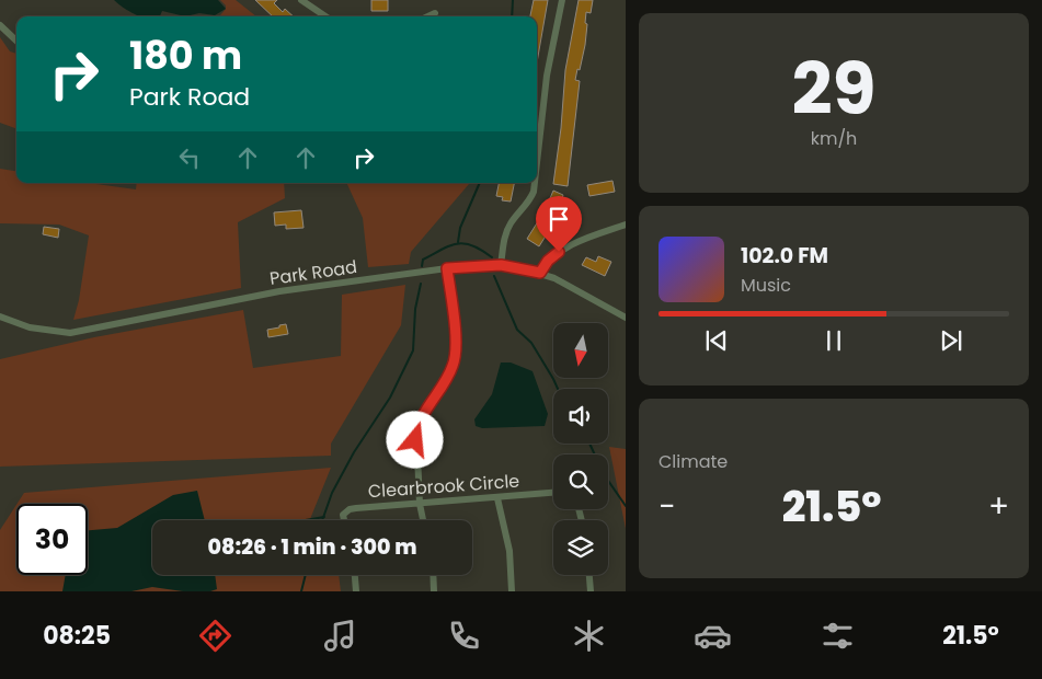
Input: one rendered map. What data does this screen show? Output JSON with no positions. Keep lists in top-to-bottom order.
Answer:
{
  "streets": {
    "street": ["Park Road", "Clearbrook Circle"]
  },
  "north": "bottom",
  "page": {
    "tile": [
      ["29", "km/h"],
      "Climate"
    ],
    "turn": ["180 m", "Park Road"],
    "song": ["102.0 FM", "Music"],
    "heat": ["−", "21.5°", "+"],
    "limit": "30",
    "trip": "08:26 · 1 min · 300 m",
    "tabs": ["08:25", "21.5°"]
  }
}
